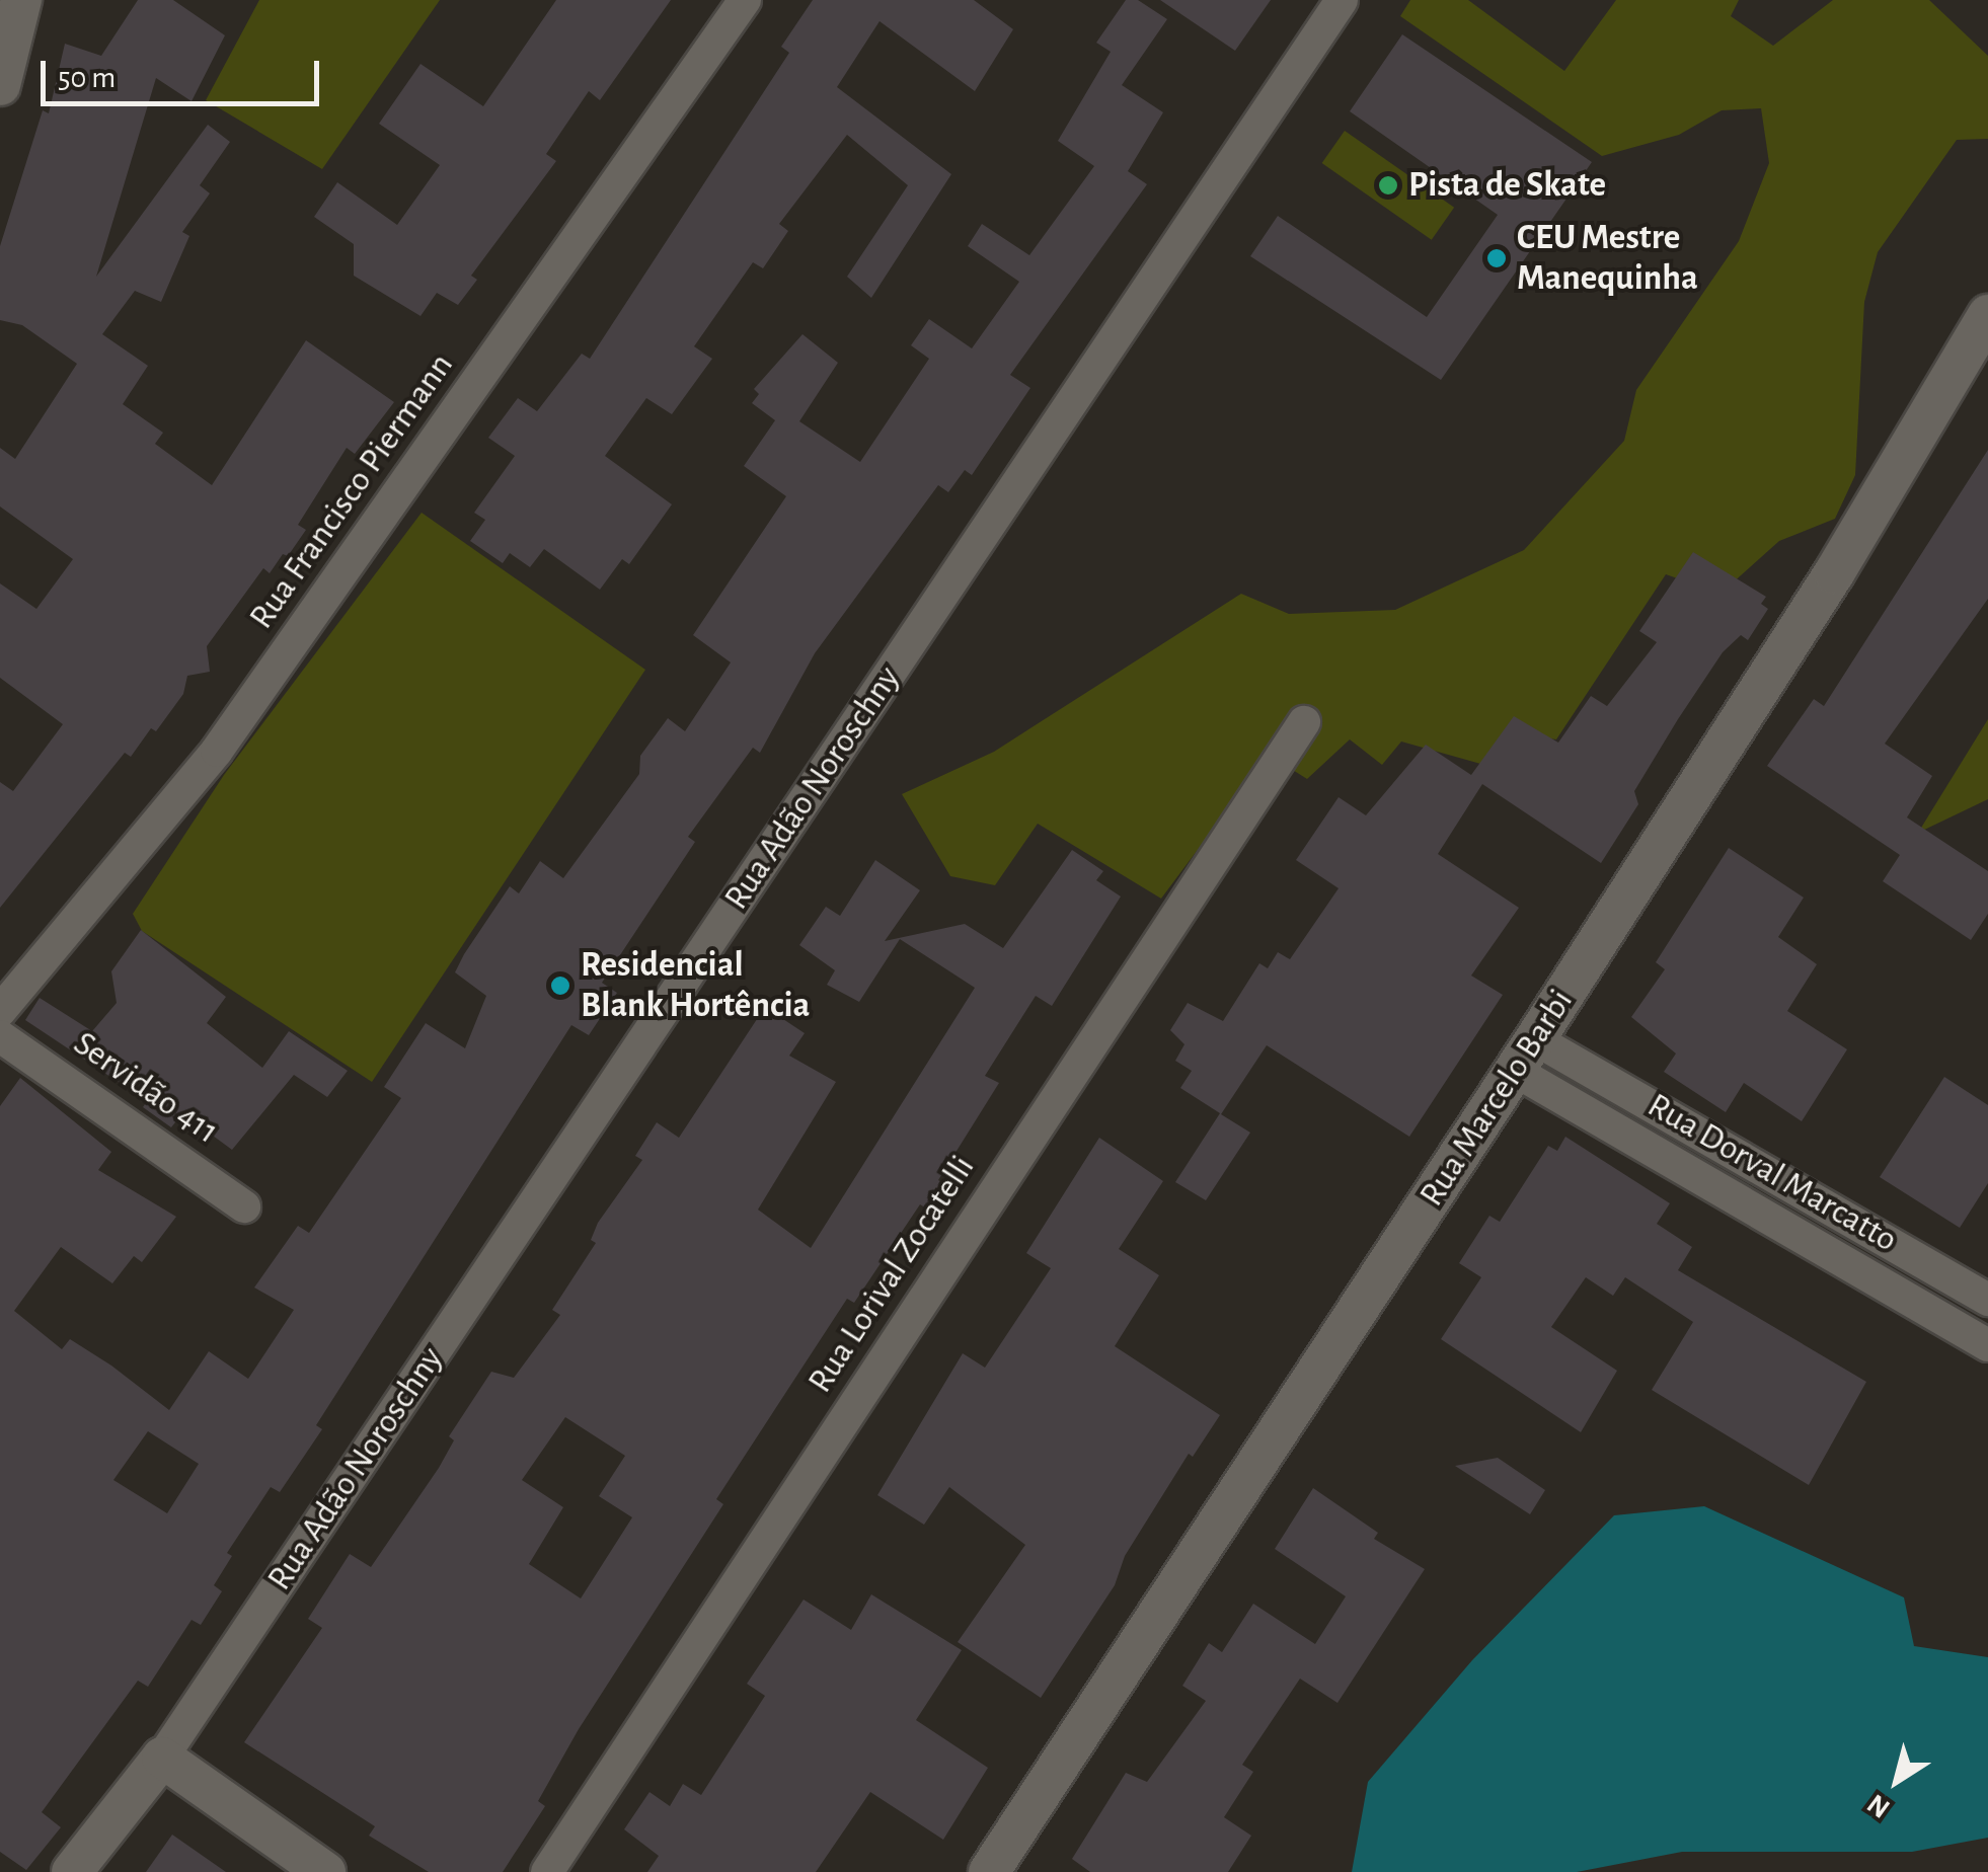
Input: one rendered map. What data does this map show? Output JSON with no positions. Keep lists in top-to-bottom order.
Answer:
{
  "streets": {
    "street": [
      "Rua Francisco Piermann",
      "Rua Adão Noroschny",
      "Servidão 411",
      "Rua Marcelo Barbi",
      "Rua Dorval Marcatto",
      "Rua Lorival Zocatelli"
    ]
  },
  "crossings": [
    ["Rua Marcelo Barbi", "Rua Dorval Marcatto"]
  ],
  "places": ["Pista de Skate", "CEU Mestre Manequinha", "Residencial Blank Hortência"],
  "scale_bar": "50 m",
  "north": "bottom left"
}
